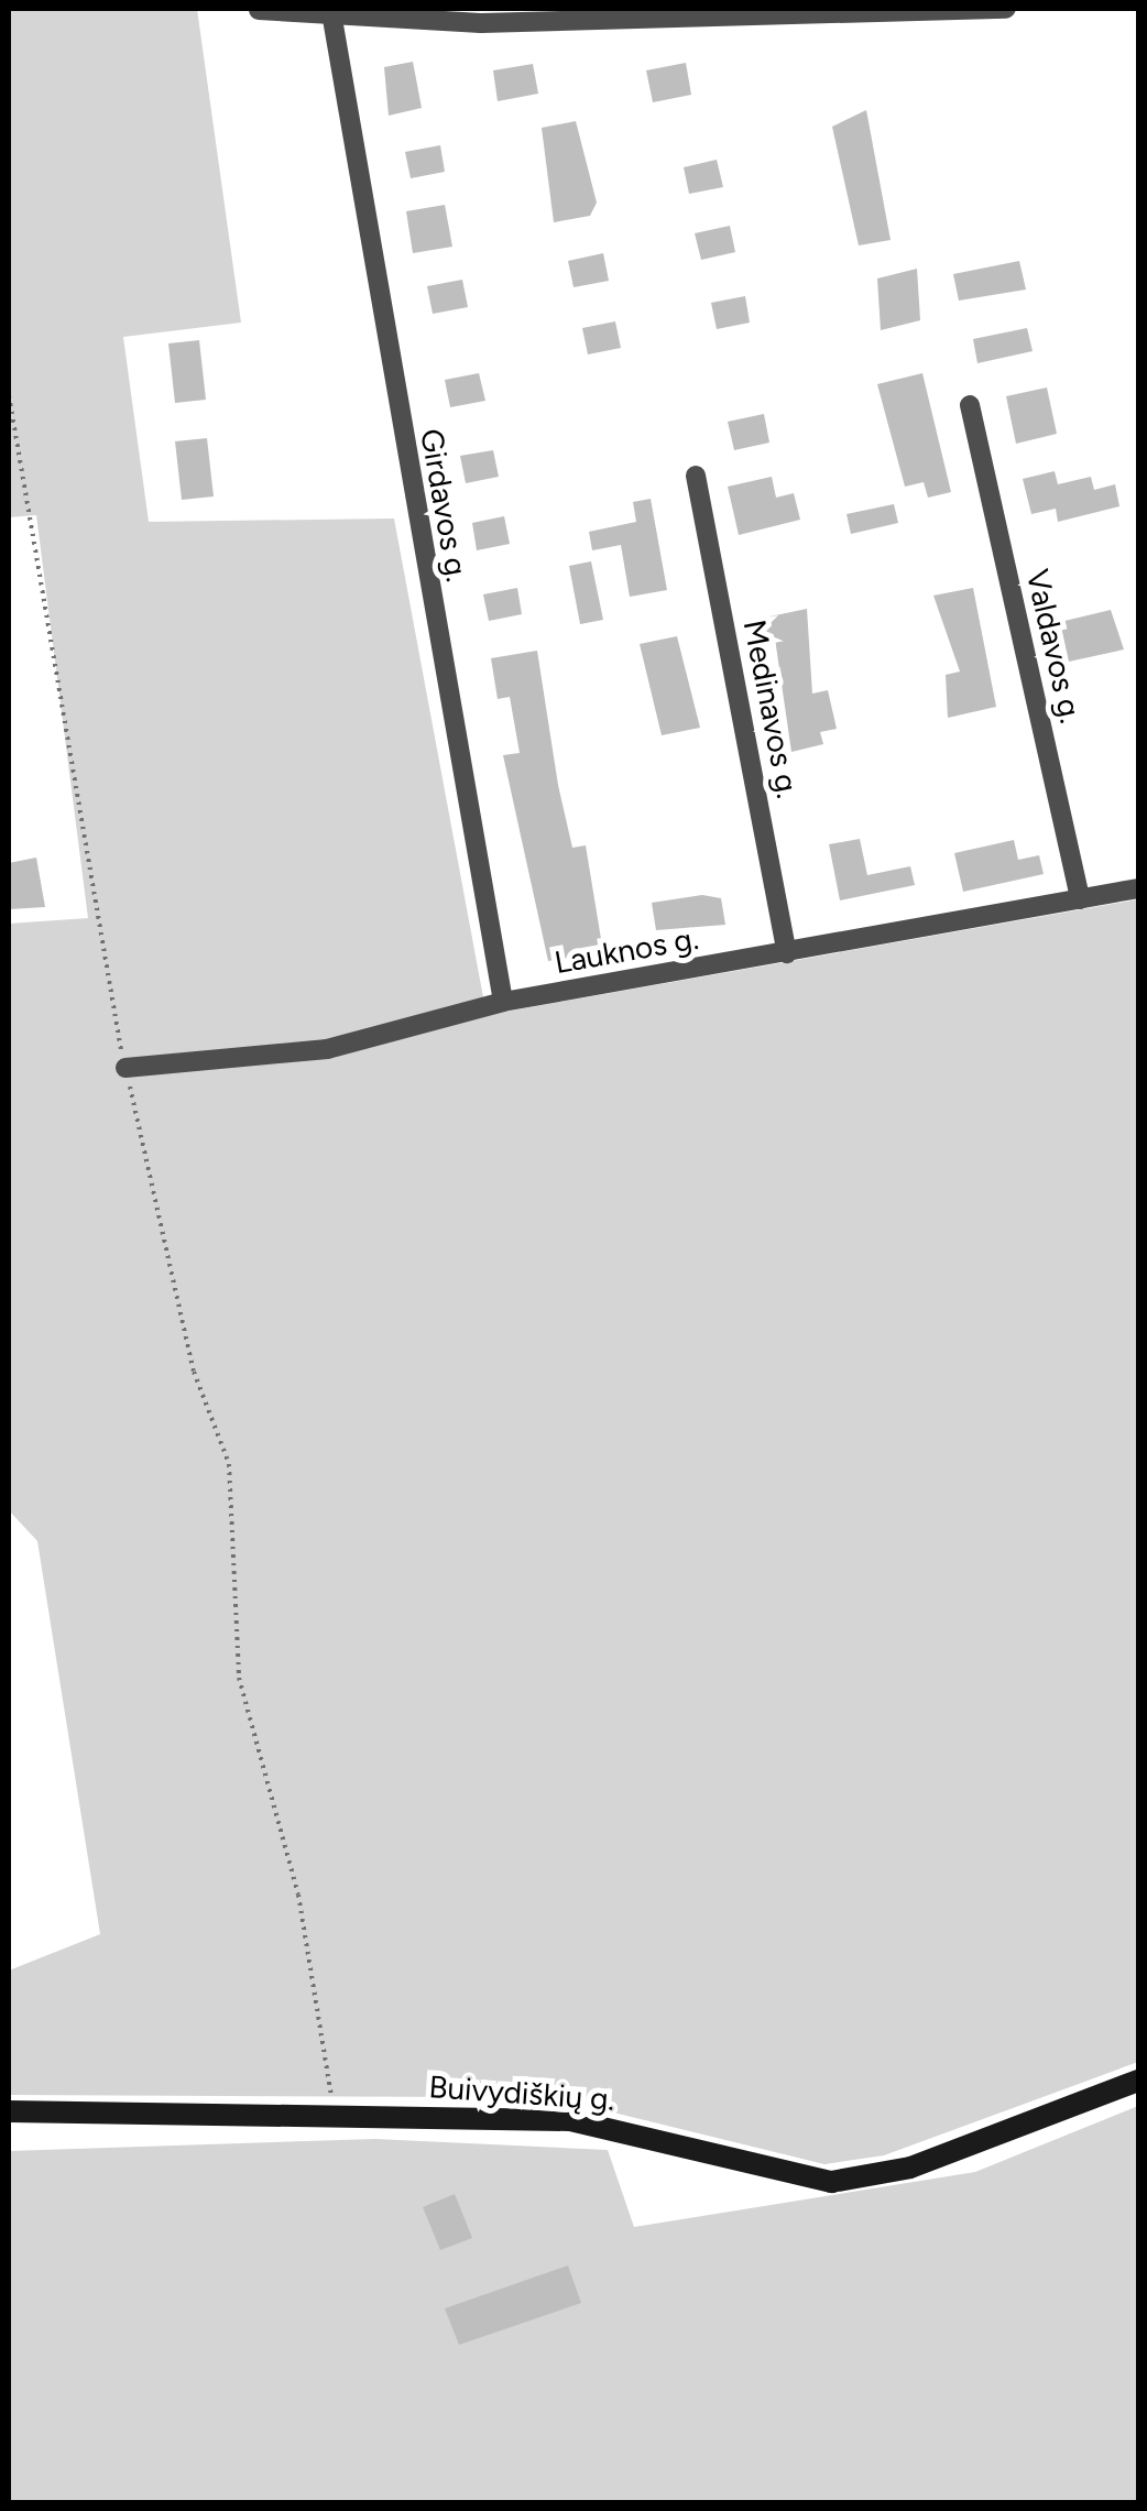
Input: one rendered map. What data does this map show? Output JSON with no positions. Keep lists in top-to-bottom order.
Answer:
{
  "streets": {
    "main road": ["Buivydiškių g."],
    "street": [
      "Girdavos g.",
      "Valdavos g.",
      "Medinavos g.",
      "Lauknos g."
    ]
  },
  "crossings": [
    ["Girdavos g.", "Lauknos g."],
    ["Valdavos g.", "Lauknos g."],
    ["Medinavos g.", "Lauknos g."]
  ]
}
